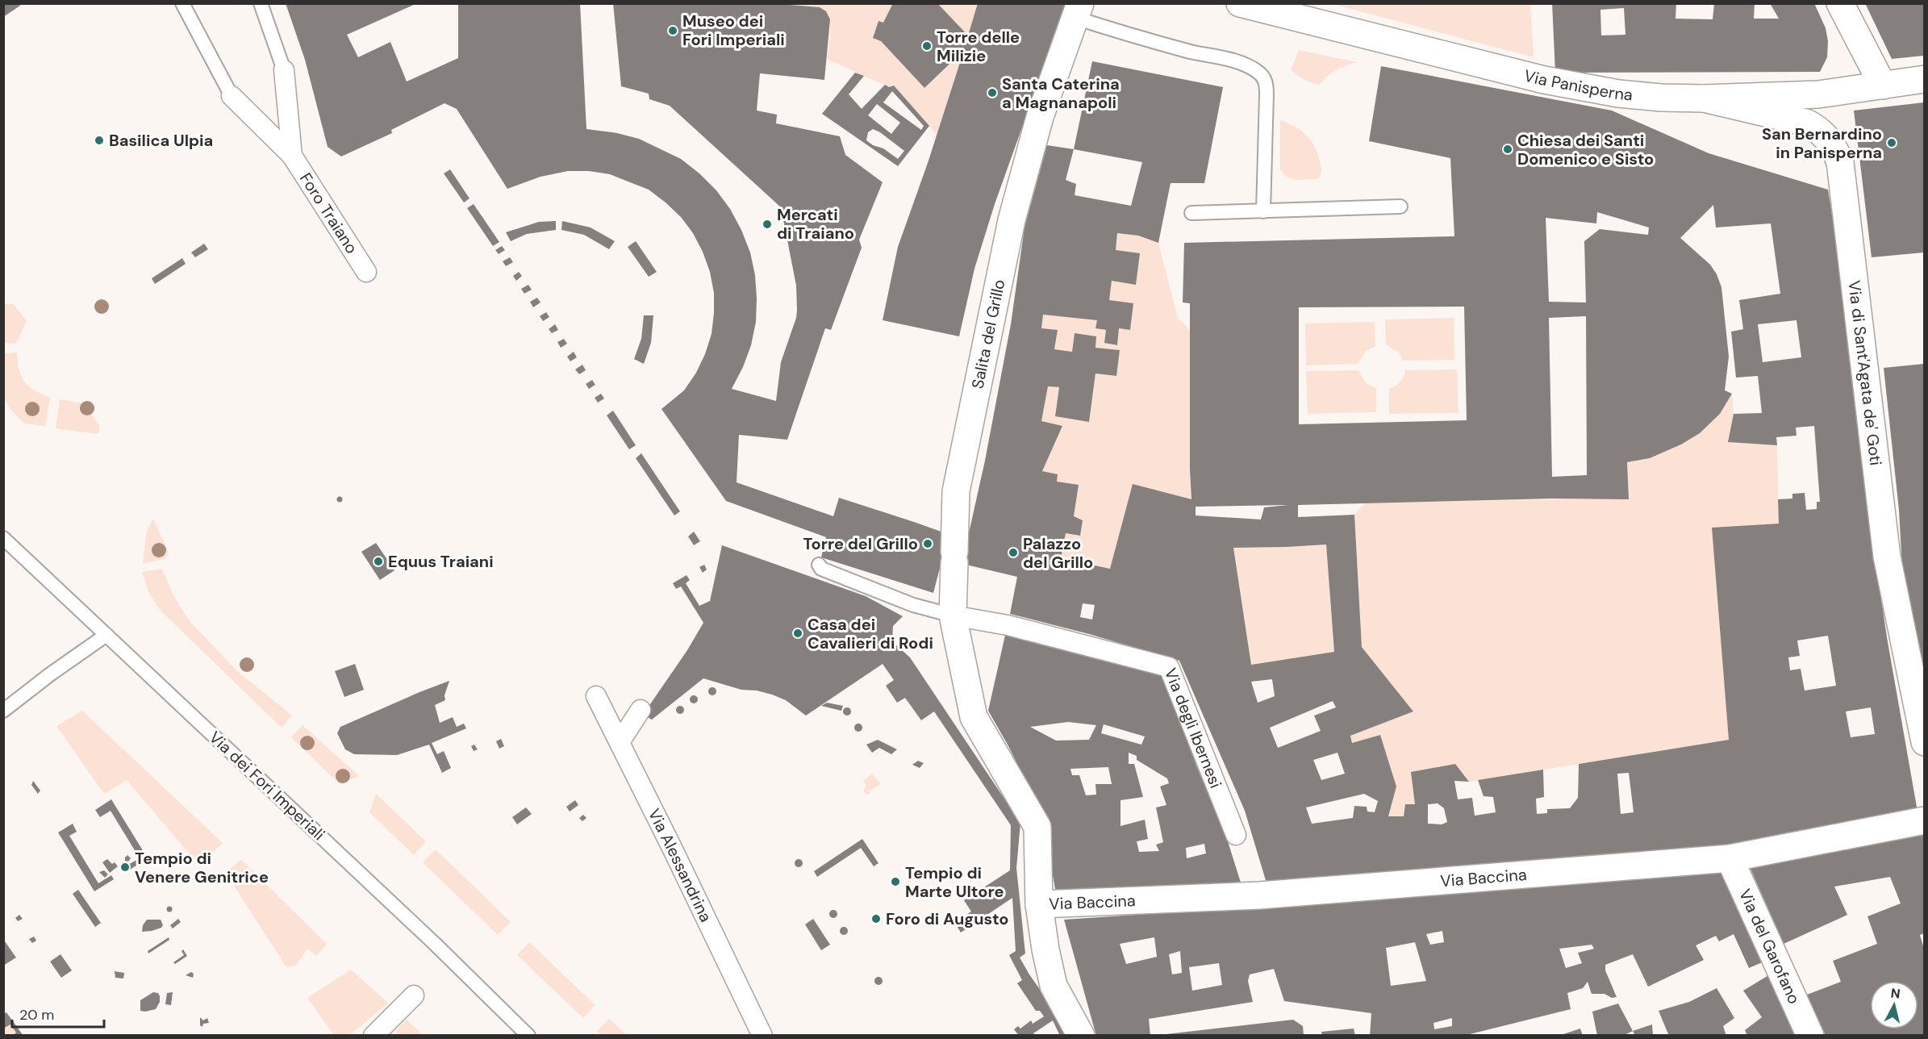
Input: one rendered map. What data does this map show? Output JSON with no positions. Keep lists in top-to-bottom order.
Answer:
{
  "streets": {
    "street": [
      "Via Panisperna",
      "Foro Traiano",
      "Salita del Grillo",
      "Via di Sant'Agata de' Goti",
      "Via degli Ibernesi",
      "Via Alessandrina",
      "Via Baccina",
      "Via del Garofano"
    ],
    "lane": ["Via dei Fori Imperiali"]
  },
  "crossings": [
    ["Via Panisperna", "Via di Sant'Agata de' Goti"],
    ["Salita del Grillo", "Via degli Ibernesi"],
    ["Salita del Grillo", "Via Baccina"],
    ["Via Baccina", "Via del Garofano"]
  ],
  "places": [
    "Museo dei Fori Imperiali",
    "Torre delle Milizie",
    "Santa Caterina a Magnanapoli",
    "Basilica Ulpia",
    "San Bernardino in Panisperna",
    "Chiesa dei Santi Domenico e Sisto",
    "Mercati di Traiano",
    "Torre del Grillo",
    "Palazzo del Grillo",
    "Equus Traiani",
    "Casa dei Cavalieri di Rodi",
    "Tempio di Venere Genitrice",
    "Tempio di Marte Ultore",
    "Foro di Augusto"
  ],
  "scale_bar": "20 m",
  "north": "top"
}
